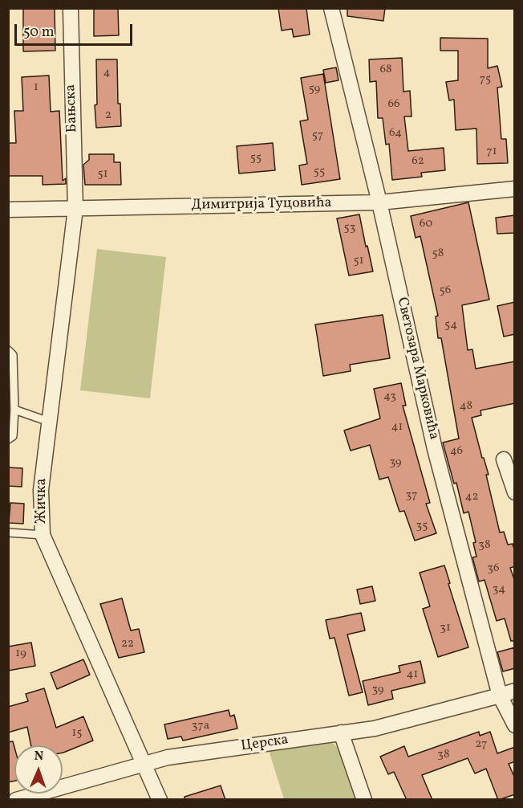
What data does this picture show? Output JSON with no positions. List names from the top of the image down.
{
  "streets": {
    "street": [
      "Бањска",
      "Димитрија Туцовића",
      "Светозара Марковића",
      "Жичка",
      "Церска"
    ]
  },
  "crossings": [
    ["Бањска", "Димитрија Туцовића"],
    ["Бањска", "Жичка"],
    ["Димитрија Туцовића", "Светозара Марковића"],
    ["Димитрија Туцовића", "Жичка"],
    ["Светозара Марковића", "Церска"],
    ["Жичка", "Церска"]
  ],
  "house_numbers": [
    "68",
    "4",
    "75",
    "1",
    "59",
    "66",
    "2",
    "64",
    "57",
    "71",
    "55",
    "62",
    "55",
    "51",
    "60",
    "53",
    "58",
    "51",
    "56",
    "54",
    "43",
    "48",
    "41",
    "46",
    "39",
    "37",
    "42",
    "35",
    "38",
    "36",
    "34",
    "31",
    "22",
    "19",
    "41",
    "39",
    "37a",
    "15",
    "27",
    "38"
  ],
  "scale_bar": "50 m",
  "north": "top"
}
